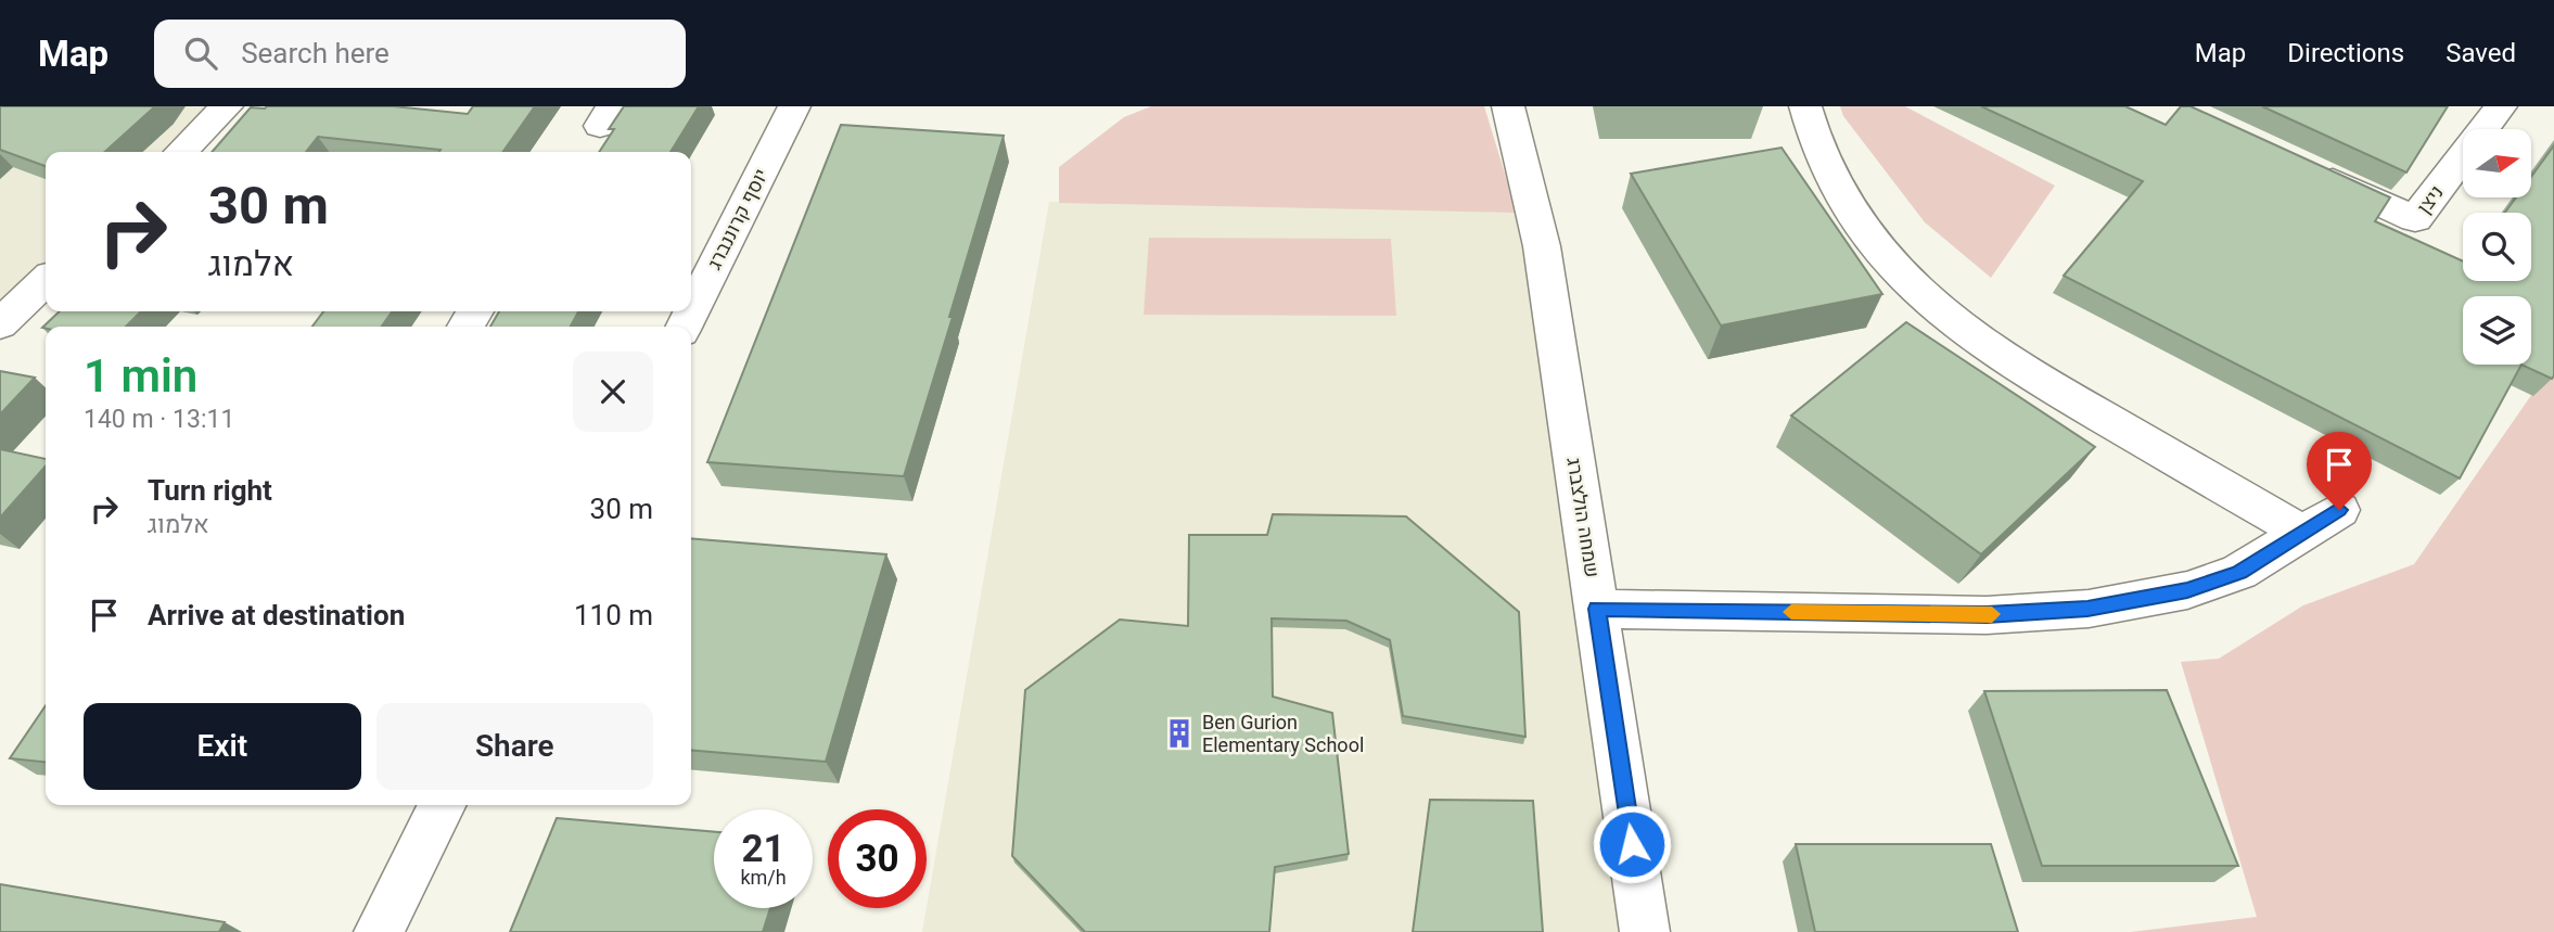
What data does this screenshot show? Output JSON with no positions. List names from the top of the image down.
{
  "streets": {
    "street": ["ניצן", "יוסף קרוננברג", "שמחה הולצברג"]
  },
  "places": {
    "building": ["Ben Gurion Elementary School"]
  },
  "north": "right",
  "page": {
    "header": "Map",
    "search": "Search here",
    "nav": ["Map", "Directions", "Saved"],
    "turn": ["30 m", "אלמוג"],
    "heading": ["1 min", "140 m · 13:11"],
    "list": [
      {
        "name": "Turn right",
        "note": "אלמוג",
        "value": "30 m"
      },
      {
        "name": "Arrive at destination",
        "value": "110 m"
      }
    ],
    "buttons": ["Exit", "Share"],
    "speed": "21 km/h",
    "limit": "30"
  }
}
